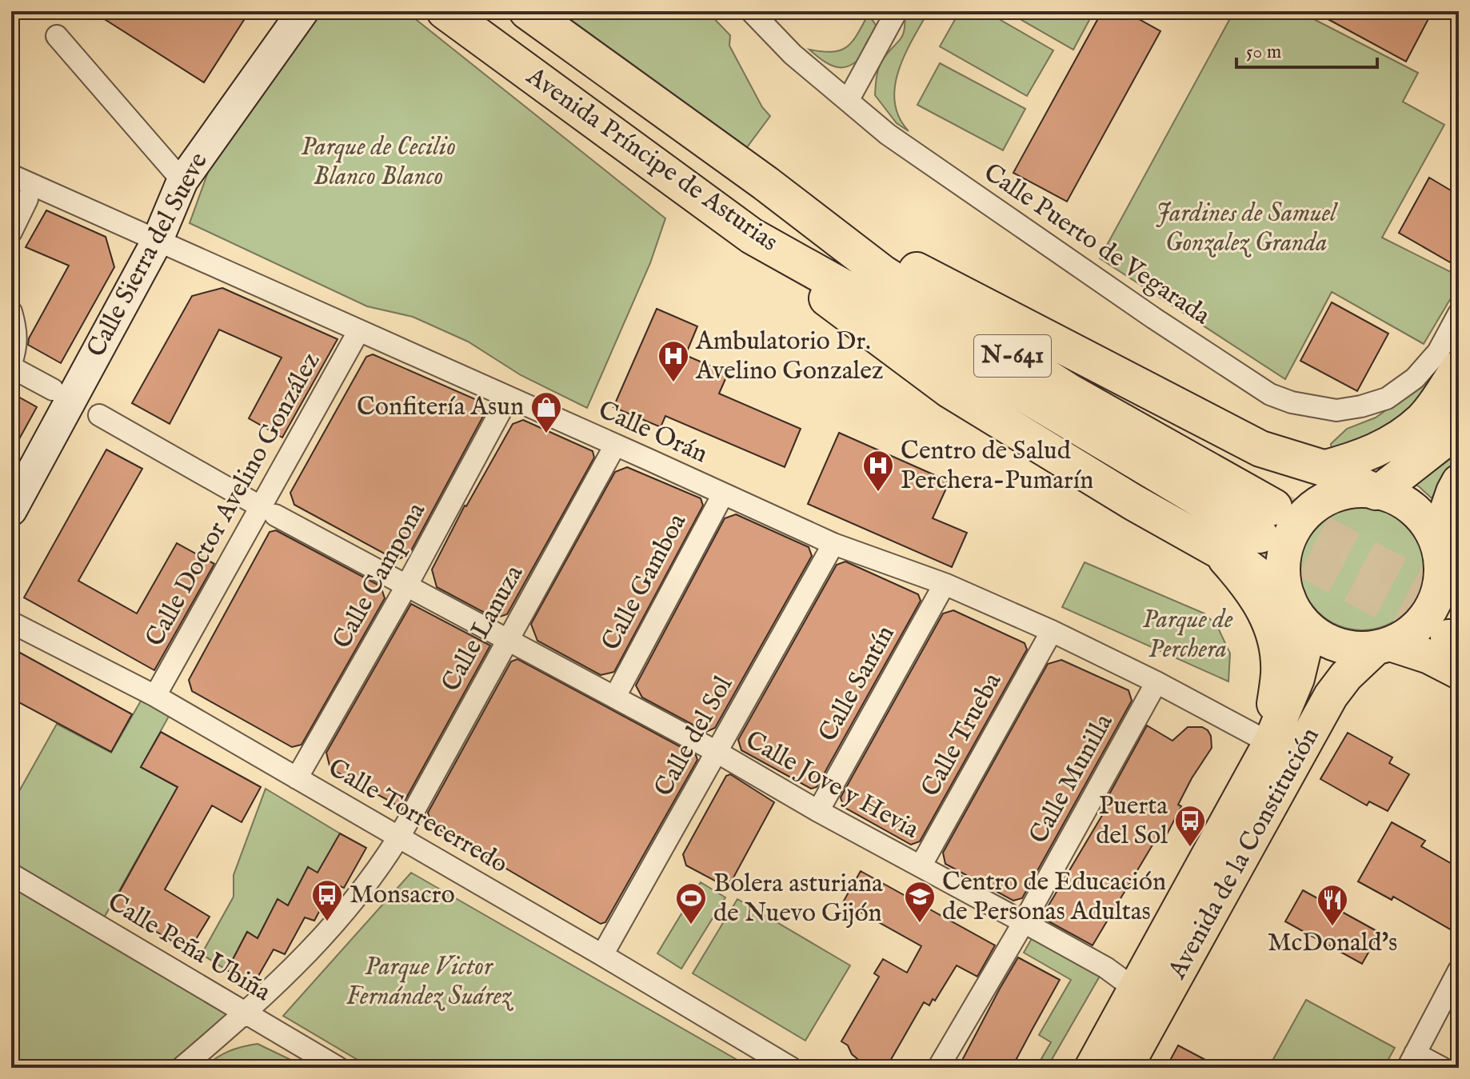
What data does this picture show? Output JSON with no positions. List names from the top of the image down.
{
  "streets": {
    "highway": ["Avenida Príncipe de Asturias", "N-641"],
    "main road": ["Avenida de la Constitución"],
    "street": [
      "Calle Puerto de Vegarada",
      "Calle Sierra del Sueve",
      "Calle Orán",
      "Calle Doctor Avelino González",
      "Calle Campona",
      "Calle Gamboa",
      "Calle Lanuza",
      "Calle Santín",
      "Calle Trueba",
      "Calle del Sol",
      "Calle Munilla",
      "Calle Jove y Hevia",
      "Calle Torrecerredo",
      "Calle Peña Ubiña"
    ]
  },
  "crossings": [
    ["Calle Sierra del Sueve", "Calle Orán"],
    ["Calle Orán", "Calle Doctor Avelino González"],
    ["Calle Orán", "Calle Campona"],
    ["Calle Orán", "Calle Gamboa"],
    ["Calle Orán", "Calle Lanuza"],
    ["Calle Orán", "Calle Santín"],
    ["Calle Orán", "Calle Trueba"],
    ["Calle Orán", "Calle del Sol"],
    ["Calle Orán", "Calle Munilla"],
    ["Calle Orán", "Avenida de la Constitución"],
    ["Calle Doctor Avelino González", "Calle Torrecerredo"],
    ["Calle Campona", "Calle Jove y Hevia"],
    ["Calle Campona", "Calle Torrecerredo"],
    ["Calle Gamboa", "Calle Jove y Hevia"],
    ["Calle Lanuza", "Calle Jove y Hevia"],
    ["Calle Lanuza", "Calle Torrecerredo"],
    ["Calle Lanuza", "Calle Peña Ubiña"],
    ["Calle Santín", "Calle Jove y Hevia"],
    ["Calle Trueba", "Calle Jove y Hevia"],
    ["Calle del Sol", "Calle Jove y Hevia"],
    ["Calle del Sol", "Calle Torrecerredo"],
    ["Calle Munilla", "Calle Jove y Hevia"]
  ],
  "parks": [
    "Parque de Cecilio Blanco Blanco",
    "Jardines de Samuel Gonzalez Granda",
    "Parque de Perchera",
    "Parque Victor Fernández Suárez"
  ],
  "places": {
    "hospital": ["Ambulatorio Dr. Avelino Gonzalez", "Centro de Salud Perchera-Pumarín"],
    "shop": ["Confitería Asun"],
    "bus stop": ["Puerta del Sol", "Monsacro"],
    "school or university": ["Centro de Educación de Personas Adultas"],
    "sports": ["Bolera asturiana de Nuevo Gijón"],
    "restaurant": ["McDonald's"]
  },
  "scale_bar": "50 m"
}
